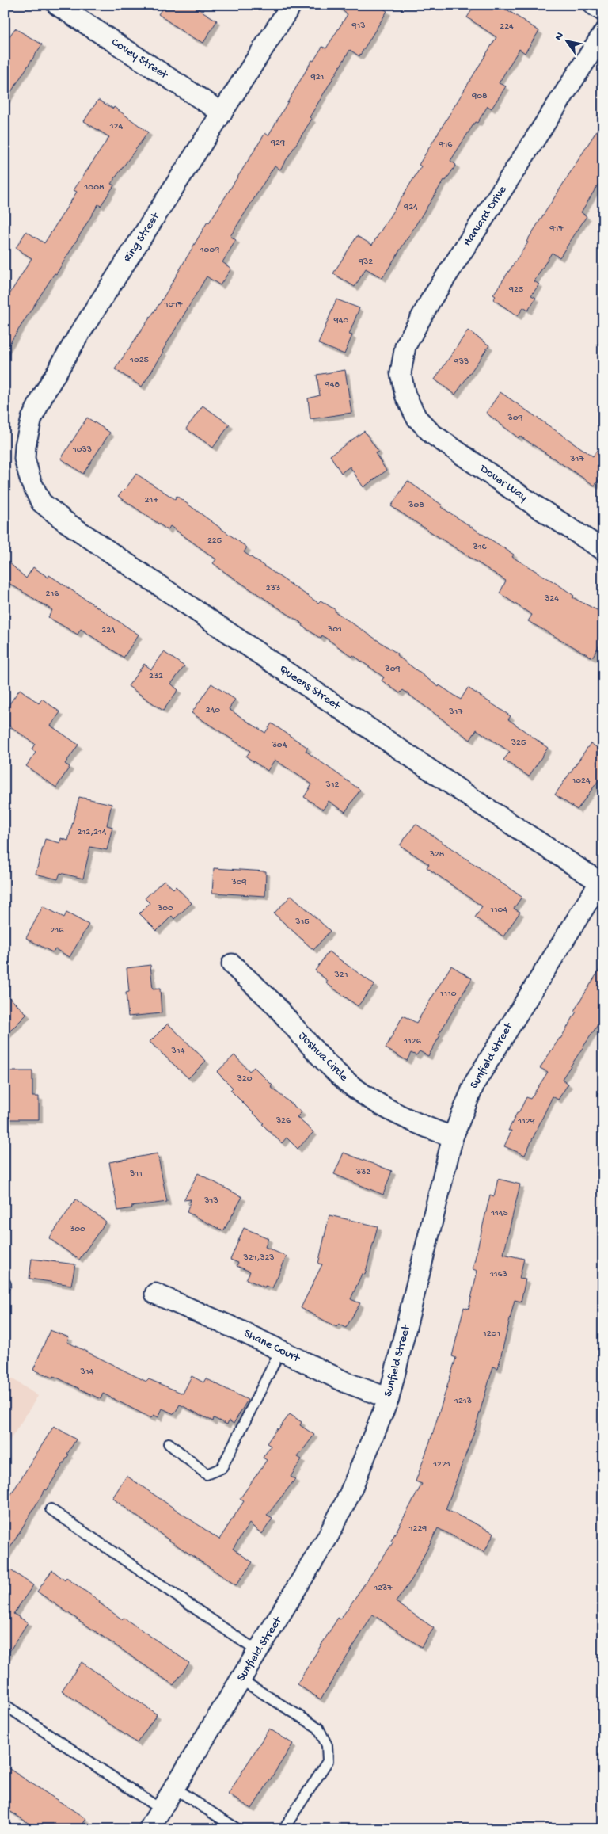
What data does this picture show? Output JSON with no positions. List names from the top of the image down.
{
  "streets": {
    "street": [
      "Covey Street",
      "Harvard Drive",
      "Ring Street",
      "Dover Way",
      "Queens Street",
      "Sunfield Street",
      "Joshua Circle",
      "Shane Court"
    ]
  },
  "crossings": [
    ["Covey Street", "Ring Street"],
    ["Harvard Drive", "Dover Way"],
    ["Ring Street", "Queens Street"],
    ["Queens Street", "Sunfield Street"],
    ["Sunfield Street", "Joshua Circle"],
    ["Sunfield Street", "Shane Court"]
  ],
  "house_numbers": [
    "913",
    "224",
    "921",
    "908",
    "124",
    "929",
    "916",
    "1008",
    "924",
    "917",
    "1009",
    "932",
    "925",
    "1017",
    "940",
    "1025",
    "933",
    "948",
    "309",
    "1033",
    "317",
    "217",
    "308",
    "225",
    "316",
    "233",
    "216",
    "324",
    "301",
    "224",
    "309",
    "232",
    "240",
    "317",
    "325",
    "304",
    "1024",
    "312",
    "212,214",
    "328",
    "309",
    "300",
    "1104",
    "315",
    "216",
    "321",
    "1110",
    "1126",
    "314",
    "320",
    "326",
    "1129",
    "332",
    "311",
    "313",
    "1145",
    "300",
    "321,323",
    "1163",
    "1201",
    "314",
    "1213",
    "1221",
    "1229",
    "1237"
  ],
  "north": "top left"
}
